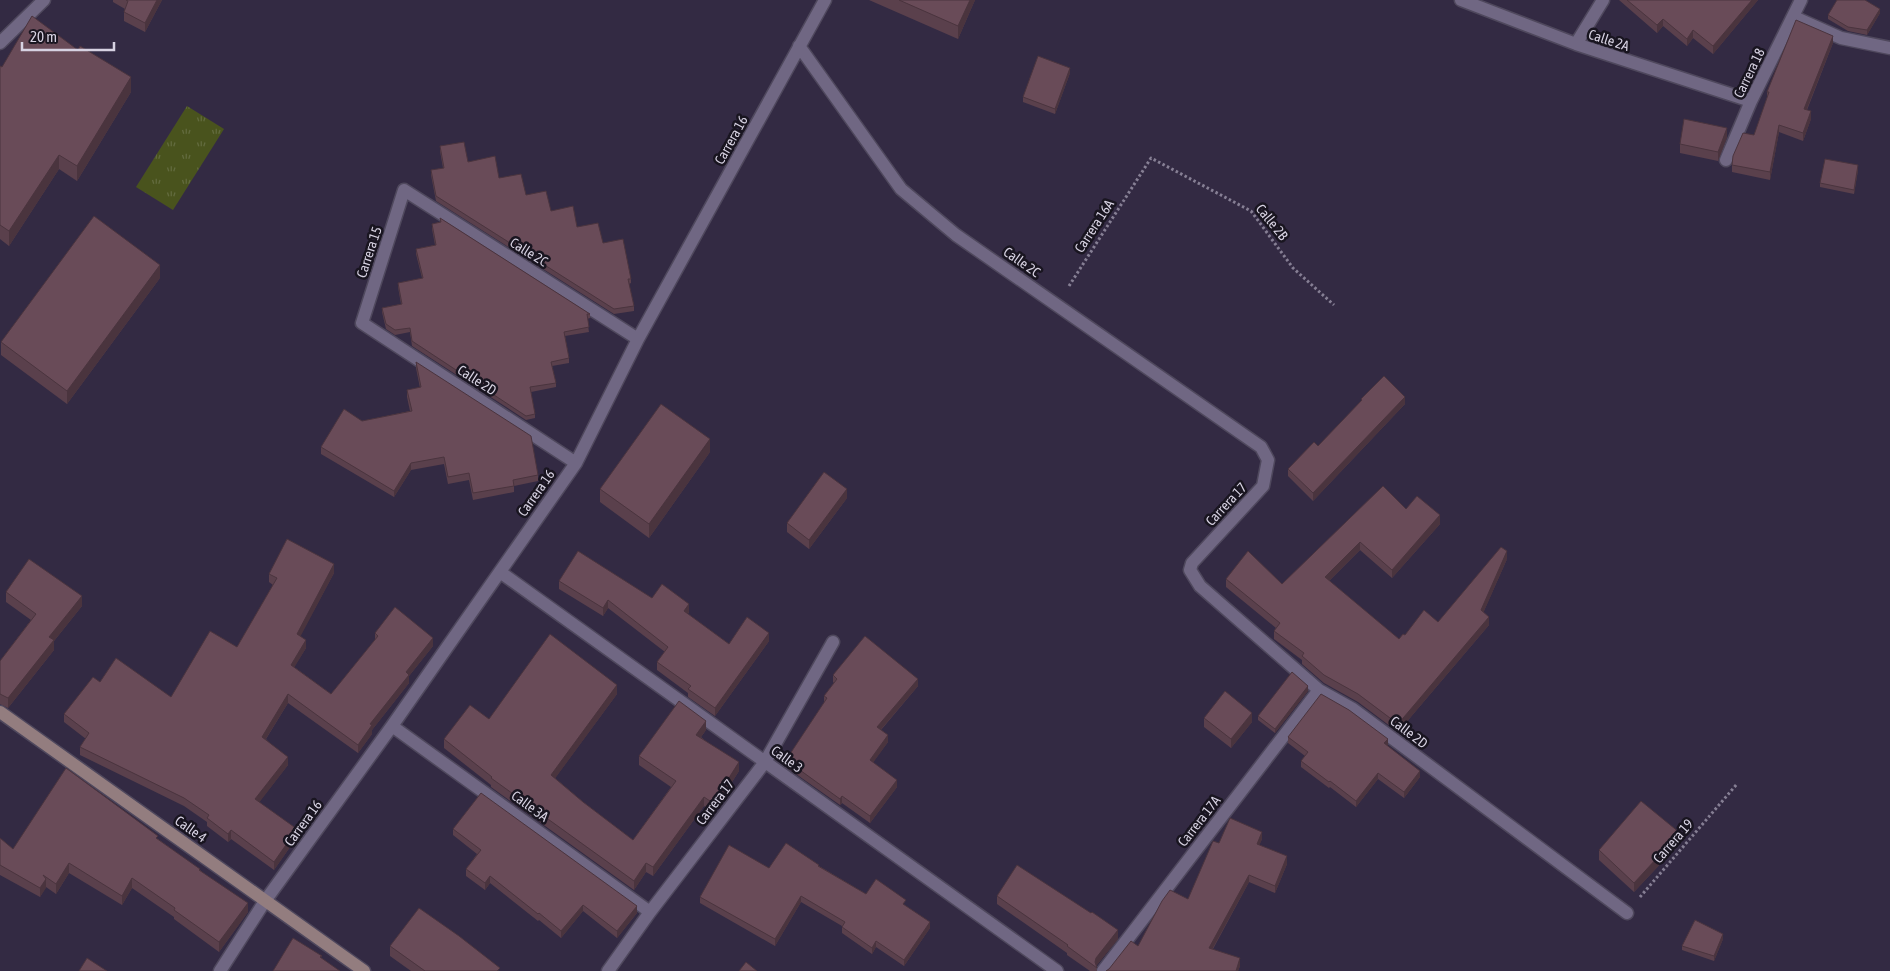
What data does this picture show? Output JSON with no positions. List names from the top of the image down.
{
  "streets": {
    "street": [
      "Calle 2A",
      "Carrera 18",
      "Carrera 16",
      "Carrera 15",
      "Calle 2C",
      "Calle 2D",
      "Carrera 17",
      "Calle 3",
      "Calle 3A",
      "Carrera 17A",
      "Calle 4"
    ],
    "path": ["Calle 2B", "Carrera 16A", "Carrera 19"]
  },
  "crossings": [
    ["Calle 2A", "Carrera 18"],
    ["Carrera 16", "Calle 2C"],
    ["Carrera 16", "Calle 2D"],
    ["Carrera 16", "Calle 3"],
    ["Carrera 16", "Calle 3A"],
    ["Carrera 16", "Calle 4"],
    ["Calle 2B", "Carrera 16A"],
    ["Carrera 16A", "Calle 2C"],
    ["Carrera 15", "Calle 2C"],
    ["Carrera 15", "Calle 2D"],
    ["Calle 2C", "Carrera 17"],
    ["Calle 2D", "Carrera 17"],
    ["Calle 2D", "Carrera 17A"],
    ["Calle 2D", "Carrera 19"],
    ["Carrera 17", "Calle 3"],
    ["Carrera 17", "Calle 3A"]
  ],
  "scale_bar": "20 m"
}
